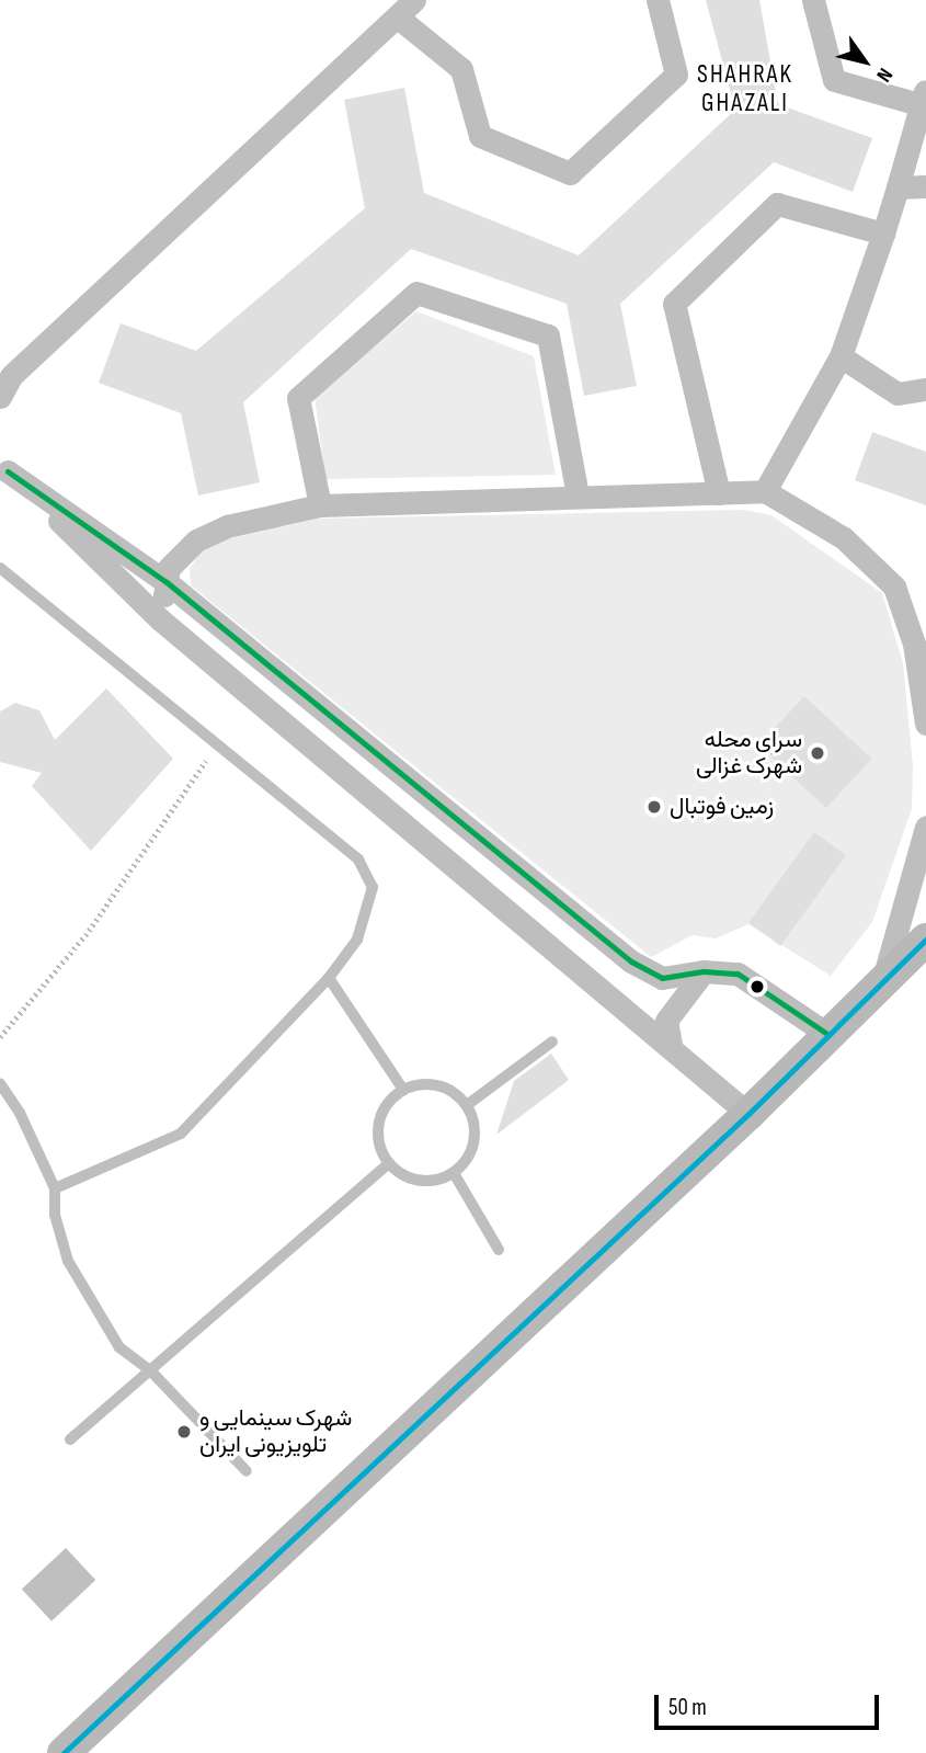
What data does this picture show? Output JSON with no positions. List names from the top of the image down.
{
  "districts": ["SHAHRAK GHAZALI"],
  "places": ["سرای محله شهرک غزالی", "زمین فوتبال", "شهرک سینمایی و تلویزیونی ایران"],
  "scale_bar": "50 m",
  "north": "bottom right"
}
